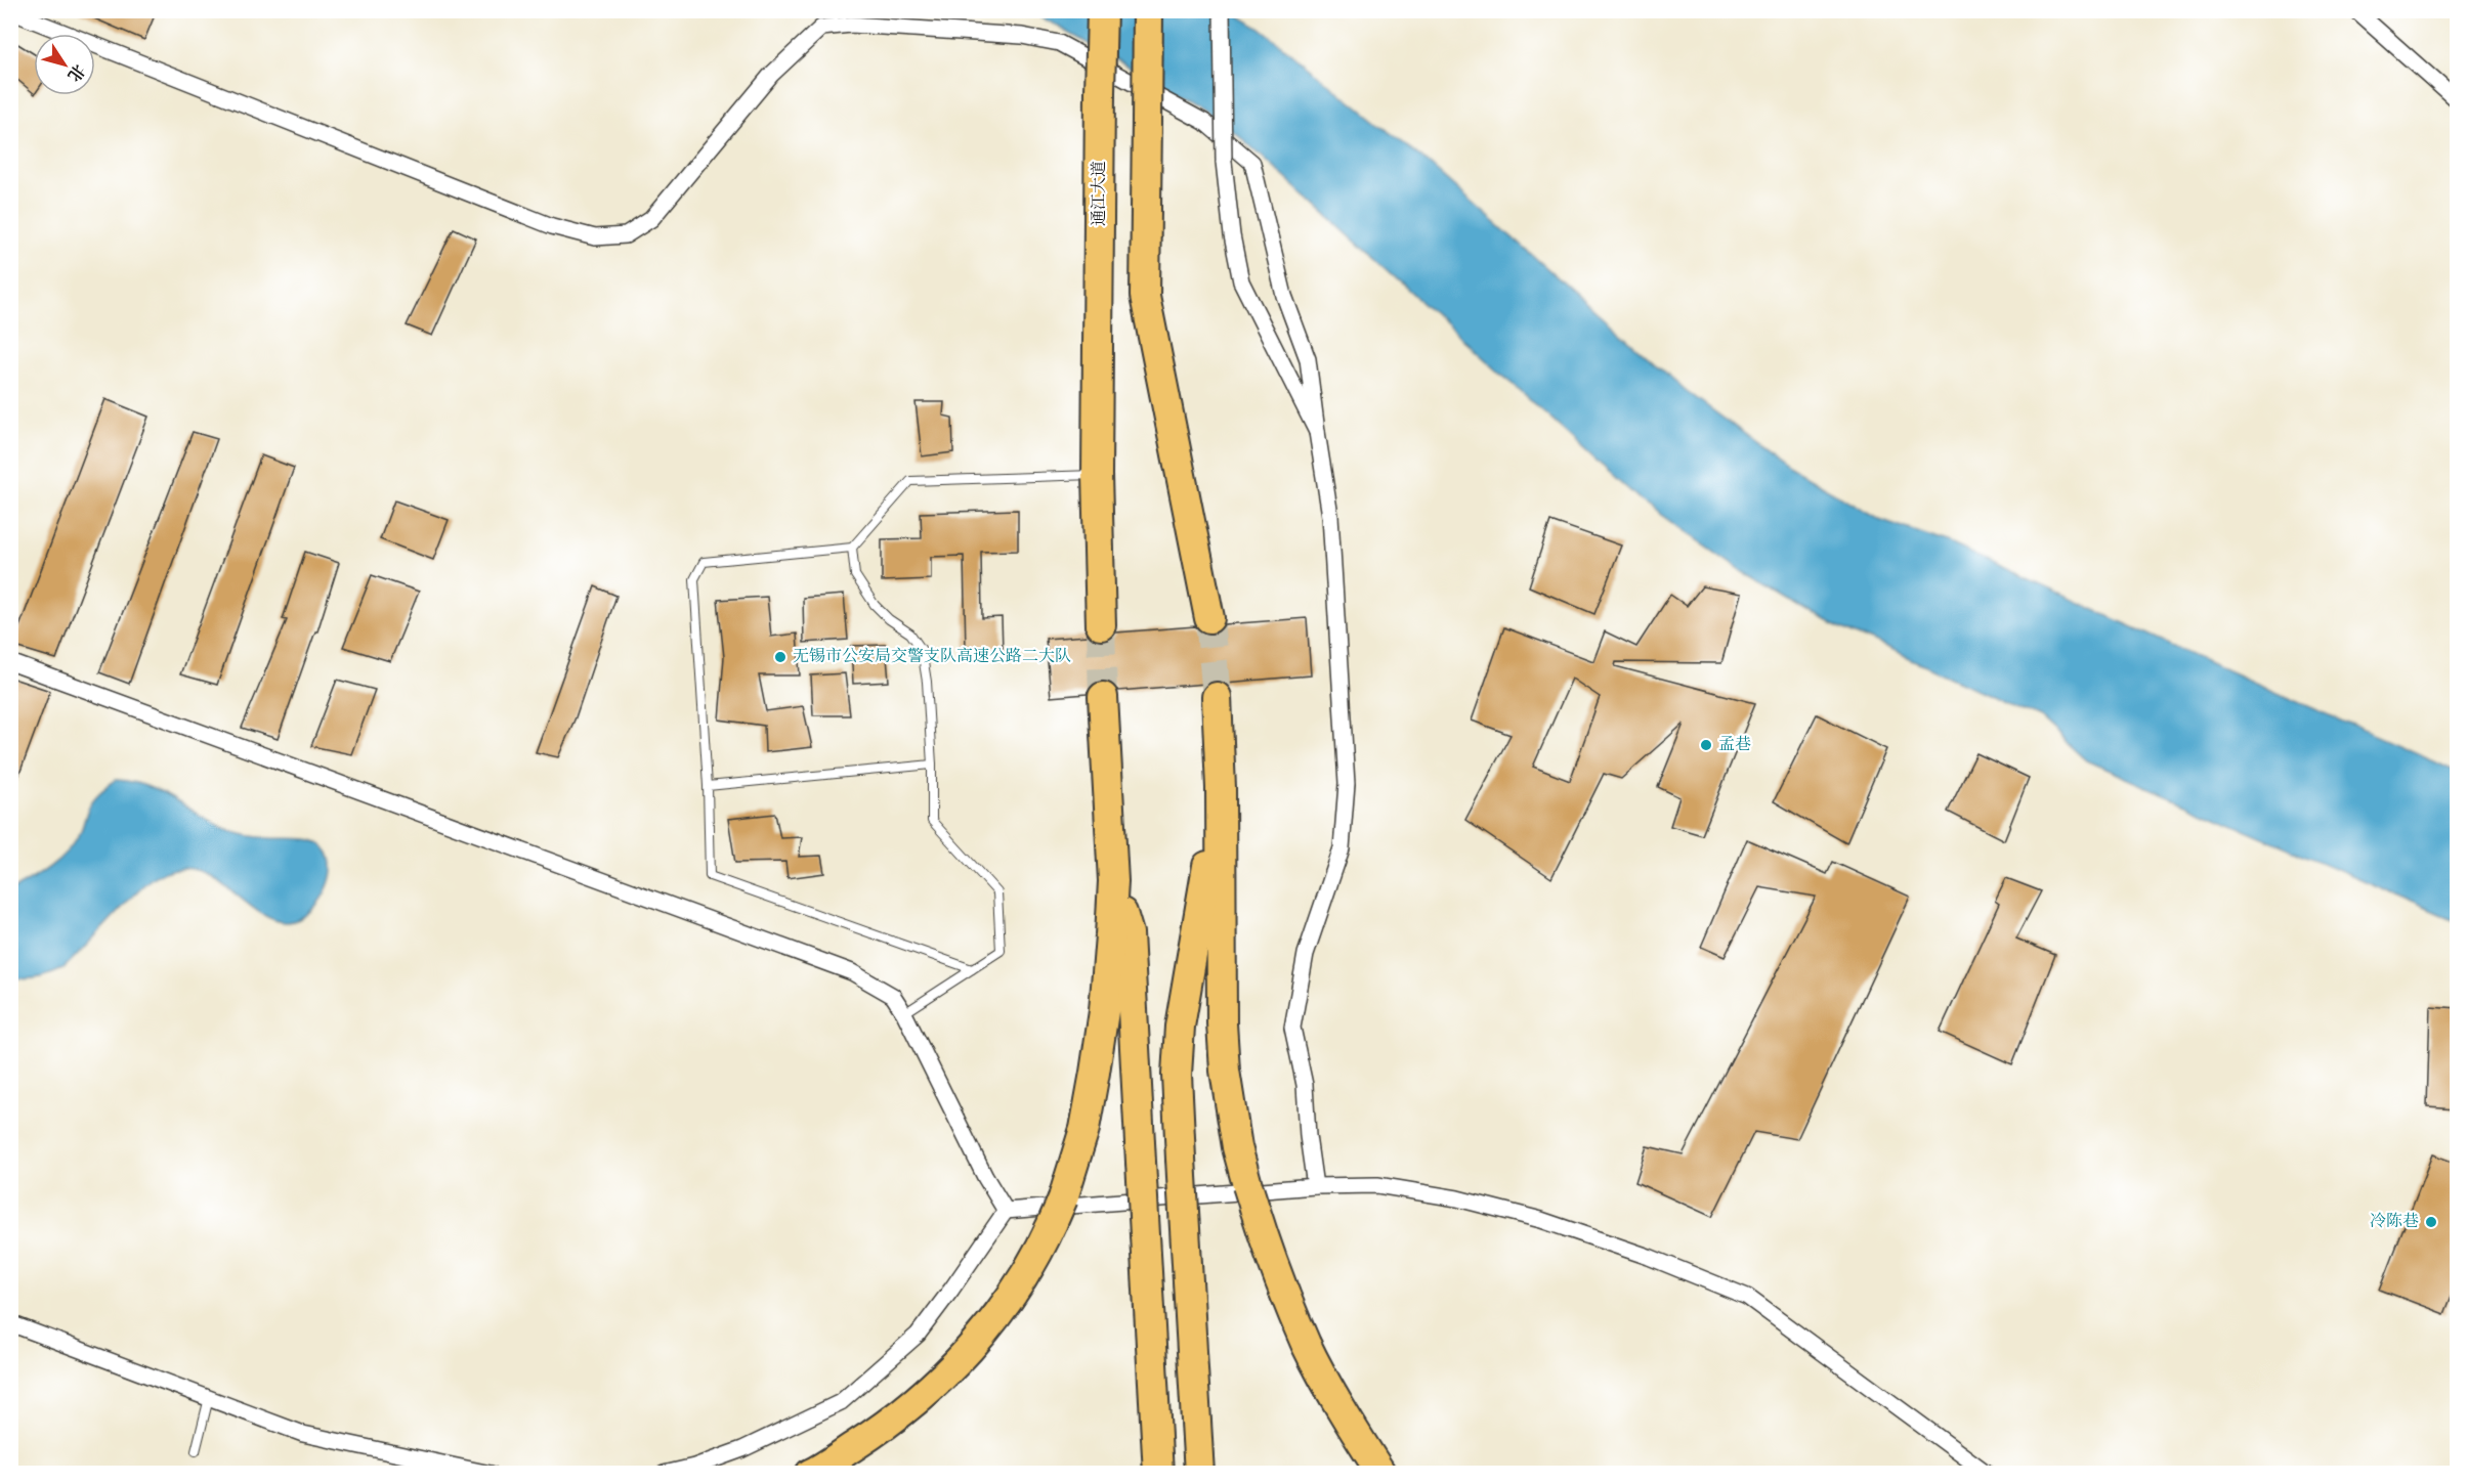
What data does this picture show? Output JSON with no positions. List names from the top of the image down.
{
  "streets": {
    "highway": ["通江大道"]
  },
  "places": ["无锡市公安局交警支队高速公路二大队", "孟巷", "冷陈巷"],
  "north": "bottom right"
}
